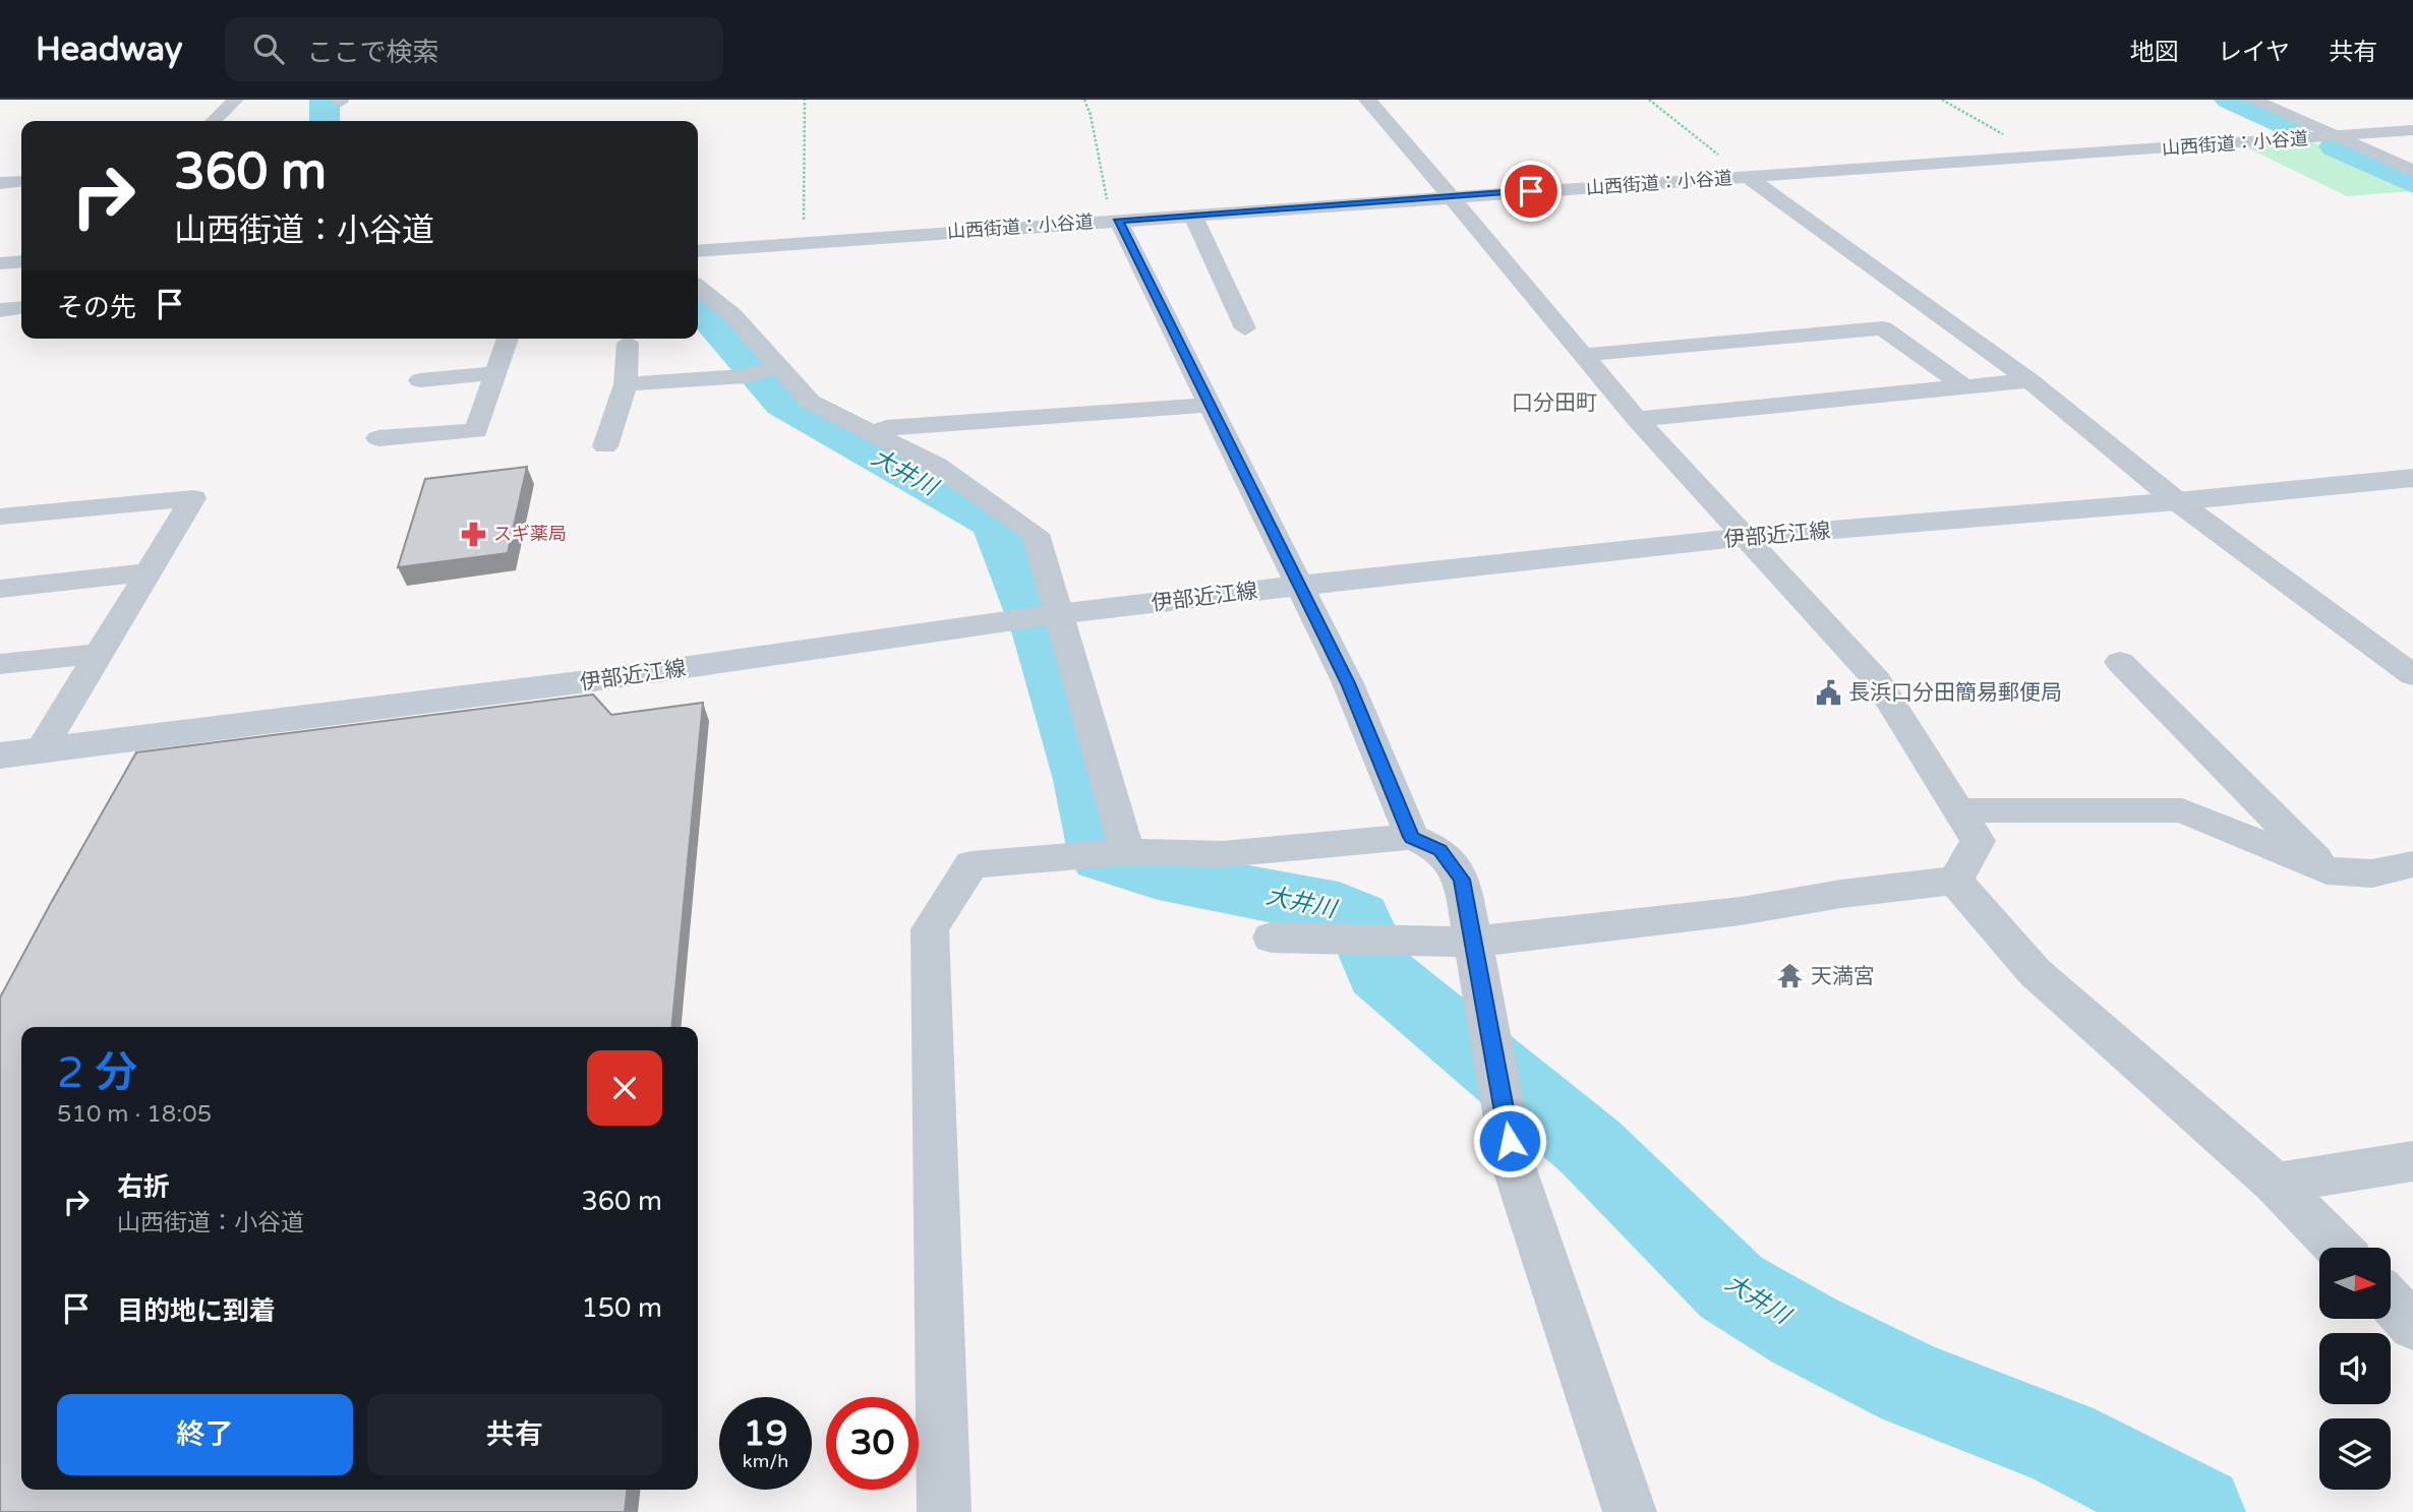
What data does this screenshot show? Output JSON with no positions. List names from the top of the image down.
{
  "streets": {
    "main road": ["伊部近江線"],
    "street": ["山西街道：小谷道"]
  },
  "districts": ["口分田町"],
  "water": ["大井川"],
  "places": {
    "pharmacy": ["スギ薬局"],
    "public building": ["長浜口分田簡易郵便局"],
    "temple": ["天満宮"]
  },
  "north": "right",
  "page": {
    "header": "Headway",
    "search": "ここで検索",
    "nav": ["地図", "レイヤ", "共有"],
    "turn": ["360 m", "山西街道：小谷道"],
    "then": "その先",
    "heading": ["2 分", "510 m · 18:05"],
    "list": [
      {
        "name": "右折",
        "note": "山西街道：小谷道",
        "value": "360 m"
      },
      {
        "name": "目的地に到着",
        "value": "150 m"
      }
    ],
    "buttons": ["終了", "共有"],
    "speed": "19 km/h",
    "limit": "30"
  }
}
